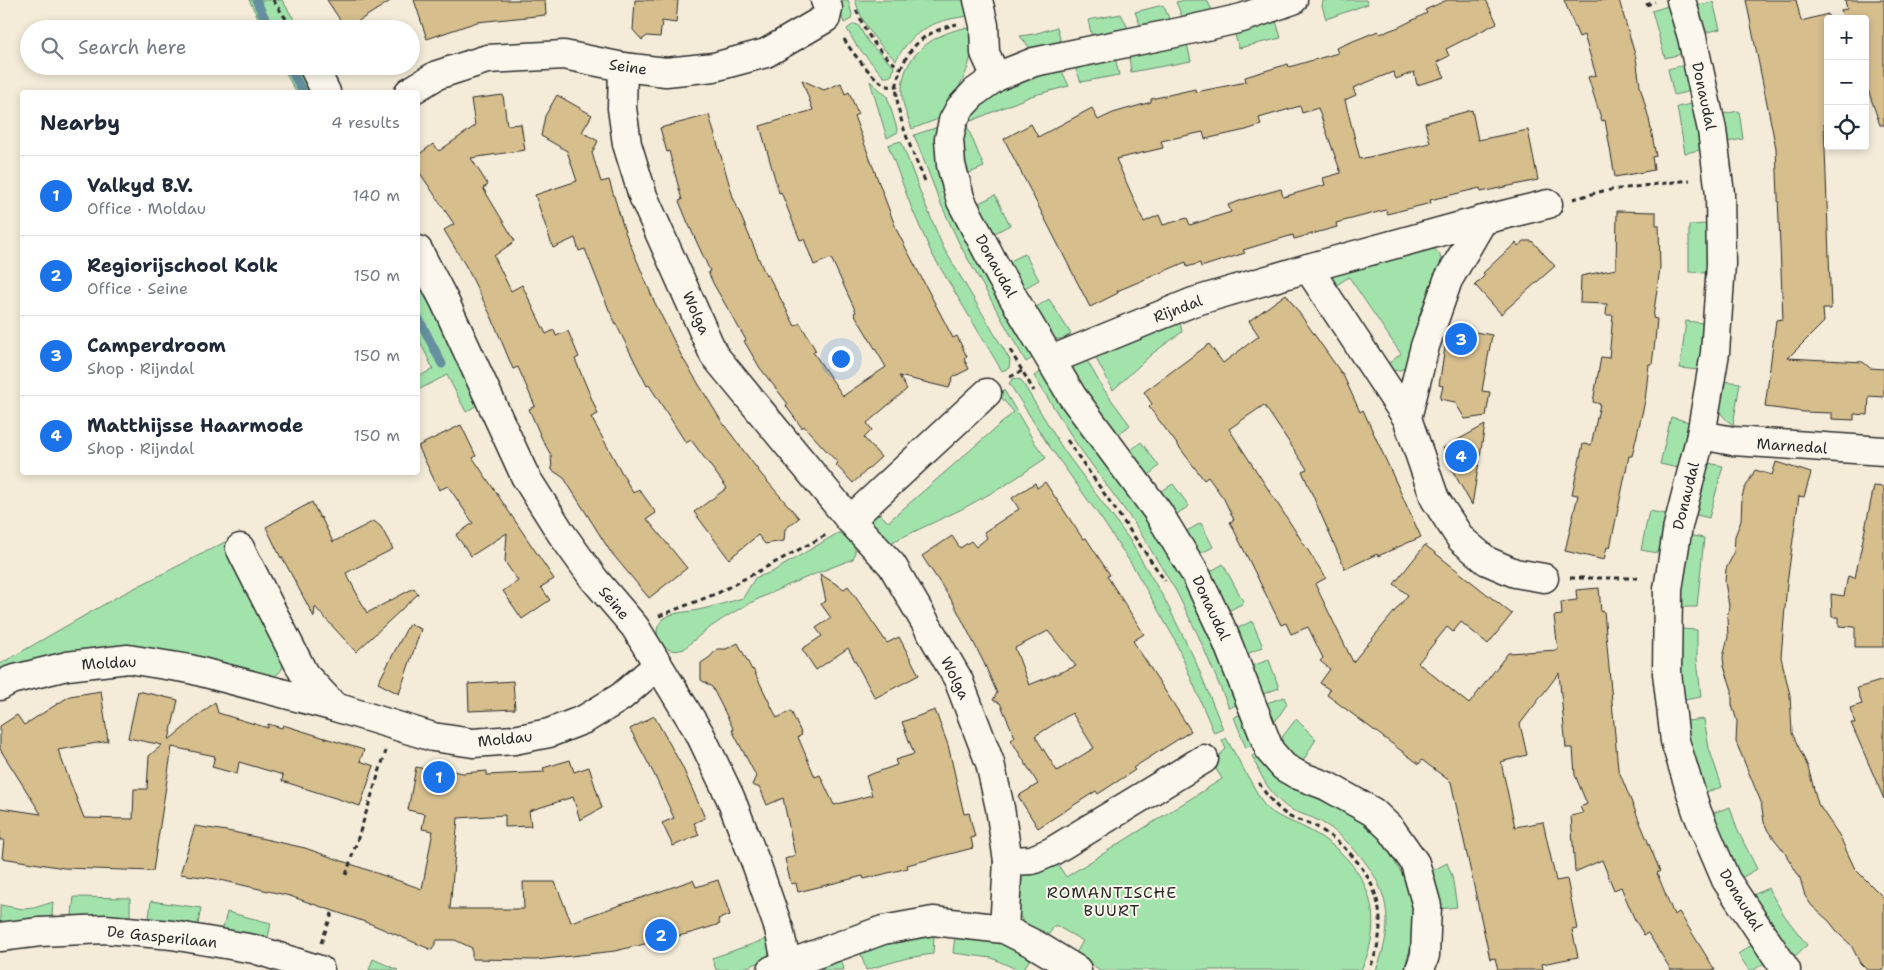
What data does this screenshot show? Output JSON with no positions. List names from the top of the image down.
{
  "streets": {
    "street": [
      "Seine",
      "Donaudal",
      "Rijndal",
      "Wolga",
      "Marnedal",
      "Moldau",
      "De Gasperilaan"
    ]
  },
  "crossings": [
    ["Seine", "Wolga"],
    ["Seine", "Moldau"],
    ["Donaudal", "Rijndal"],
    ["Donaudal", "Marnedal"]
  ],
  "districts": ["ROMANTISCHE BUURT"],
  "page": {
    "map_buttons": ["+", "−"],
    "search": "Search here",
    "heading": ["Nearby", "4 results"],
    "list": [
      {
        "mark": "1",
        "name": "Valkyd B.V.",
        "note": "Office · Moldau",
        "value": "140 m"
      },
      {
        "mark": "2",
        "name": "Regiorijschool Kolk",
        "note": "Office · Seine",
        "value": "150 m"
      },
      {
        "mark": "3",
        "name": "Camperdroom",
        "note": "Shop · Rijndal",
        "value": "150 m"
      },
      {
        "mark": "4",
        "name": "Matthijsse Haarmode",
        "note": "Shop · Rijndal",
        "value": "150 m"
      }
    ],
    "pins": [
      "3",
      "4",
      "1",
      "2"
    ]
  }
}
